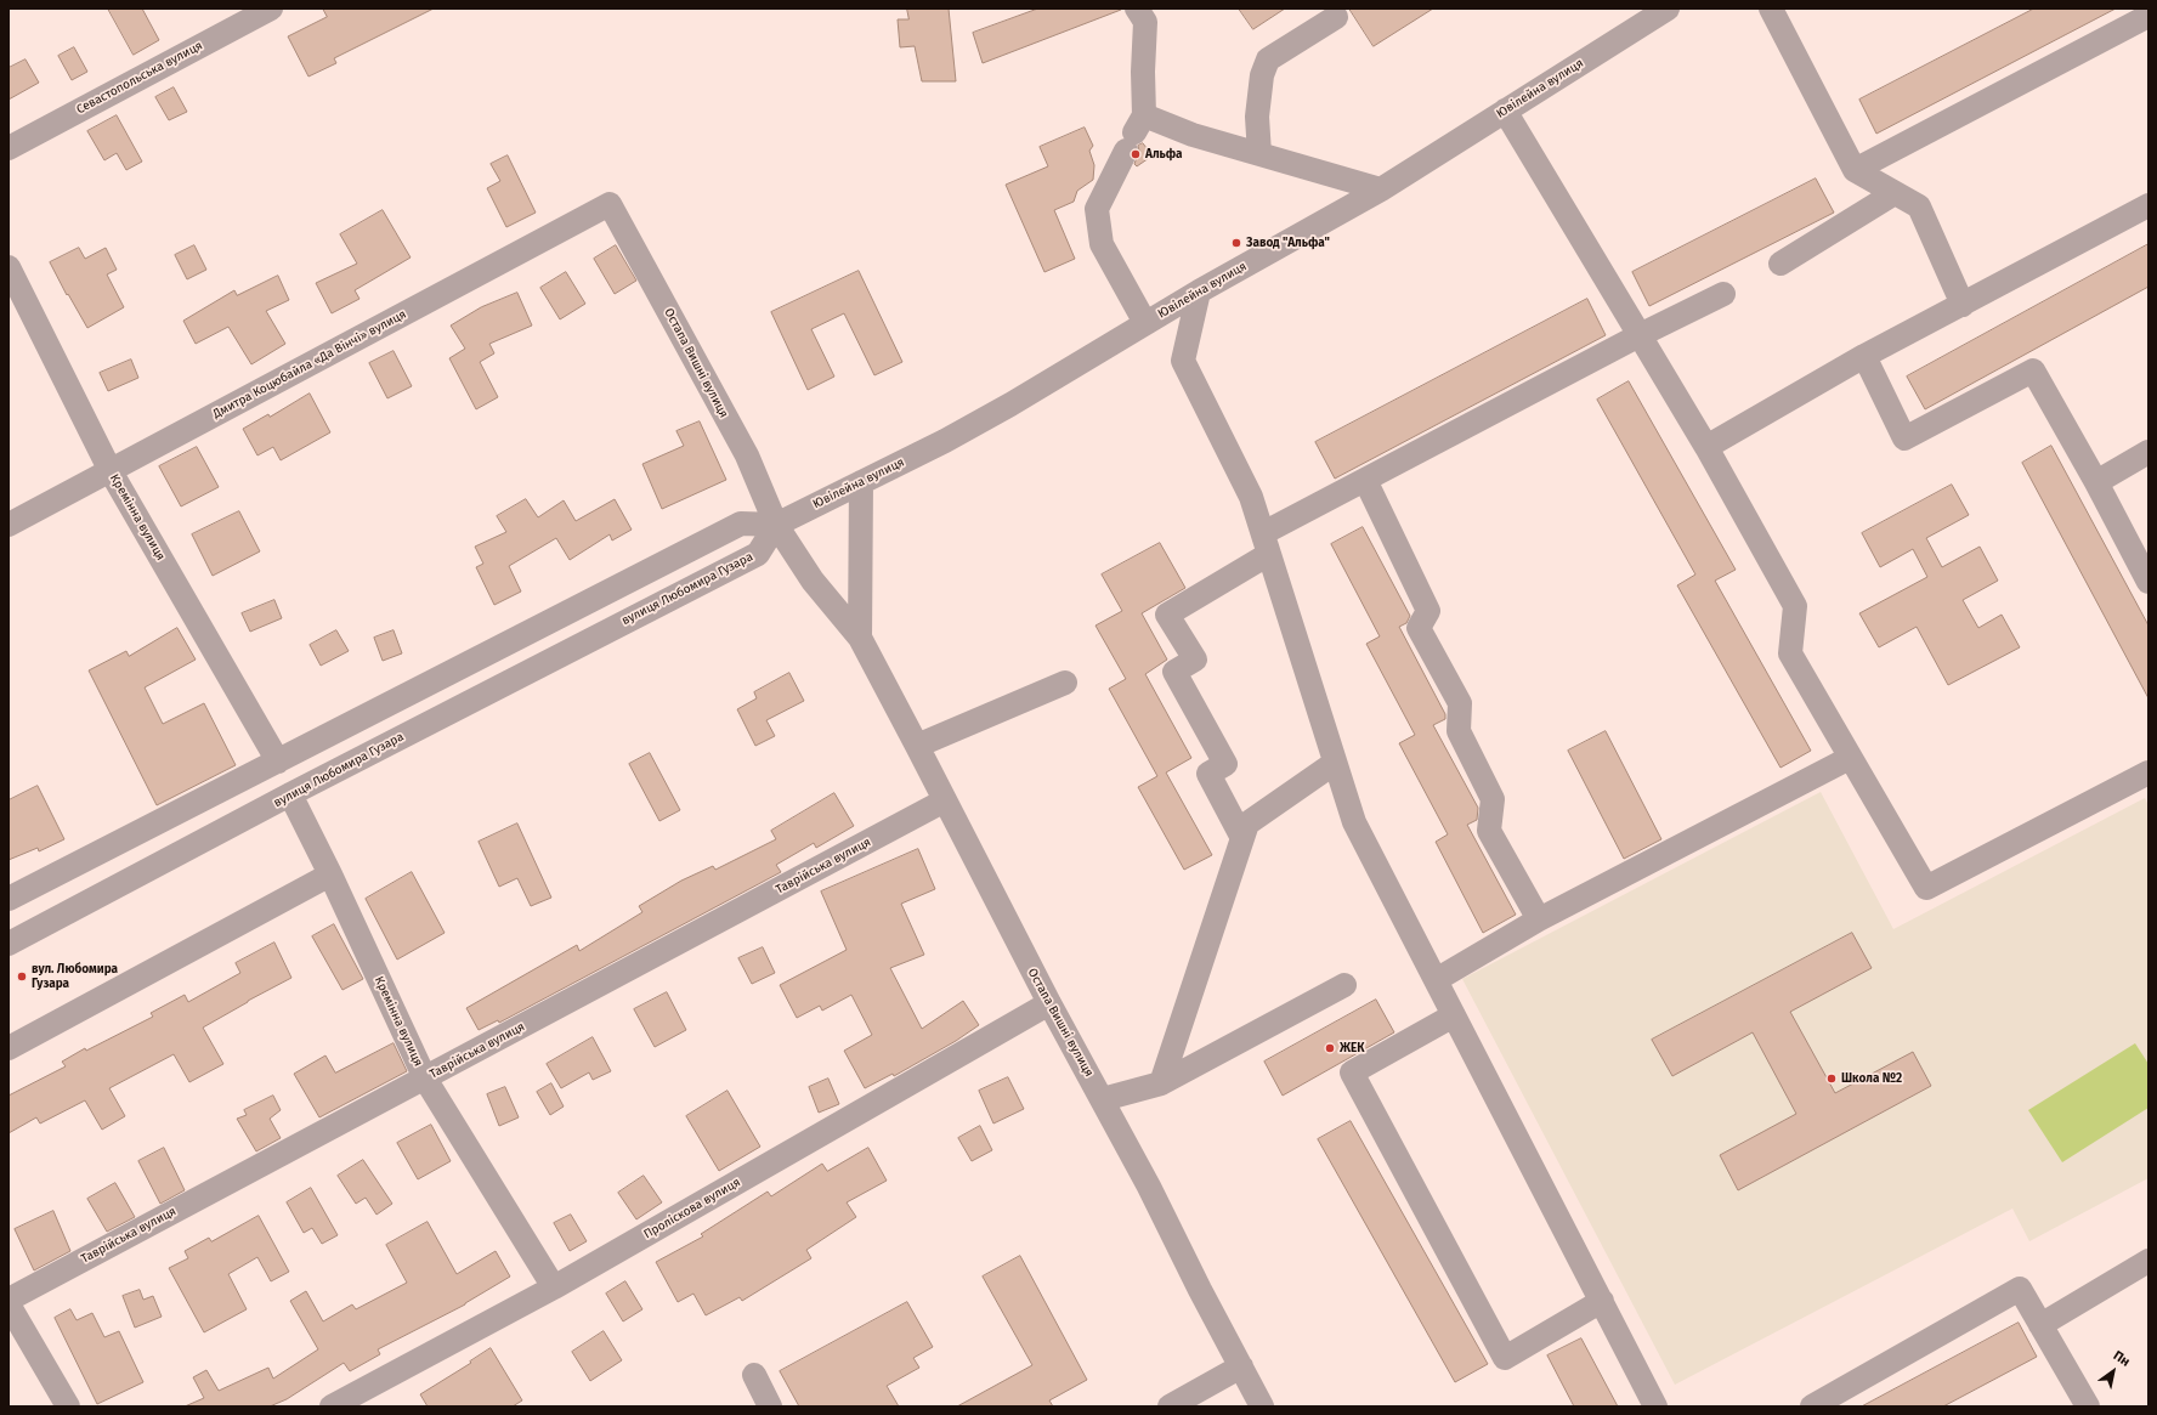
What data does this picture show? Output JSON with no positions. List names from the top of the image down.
{
  "streets": {
    "street": [
      "Севастопольська вулиця",
      "Ювілейна вулиця",
      "Остапа Вишні вулиця",
      "Дмитра Коцюбайла «Да Вінчі» вулиця",
      "Кремінна вулиця",
      "вулиця Любомира Гузара",
      "Таврійська вулиця",
      "Проліскова вулиця"
    ]
  },
  "crossings": [
    ["Ювілейна вулиця", "Остапа Вишні вулиця"],
    ["Ювілейна вулиця", "вулиця Любомира Гузара"],
    ["Остапа Вишні вулиця", "Дмитра Коцюбайла «Да Вінчі» вулиця"],
    ["Остапа Вишні вулиця", "вулиця Любомира Гузара"],
    ["Остапа Вишні вулиця", "Таврійська вулиця"],
    ["Остапа Вишні вулиця", "Проліскова вулиця"],
    ["Дмитра Коцюбайла «Да Вінчі» вулиця", "Кремінна вулиця"],
    ["Кремінна вулиця", "вулиця Любомира Гузара"],
    ["Кремінна вулиця", "Таврійська вулиця"],
    ["Кремінна вулиця", "Проліскова вулиця"]
  ],
  "places": [
    "Альфа",
    "Завод \"Альфа\"",
    "вул. Любомира Гузара",
    "ЖЕК",
    "Школа №2"
  ],
  "north": "top right"
}
